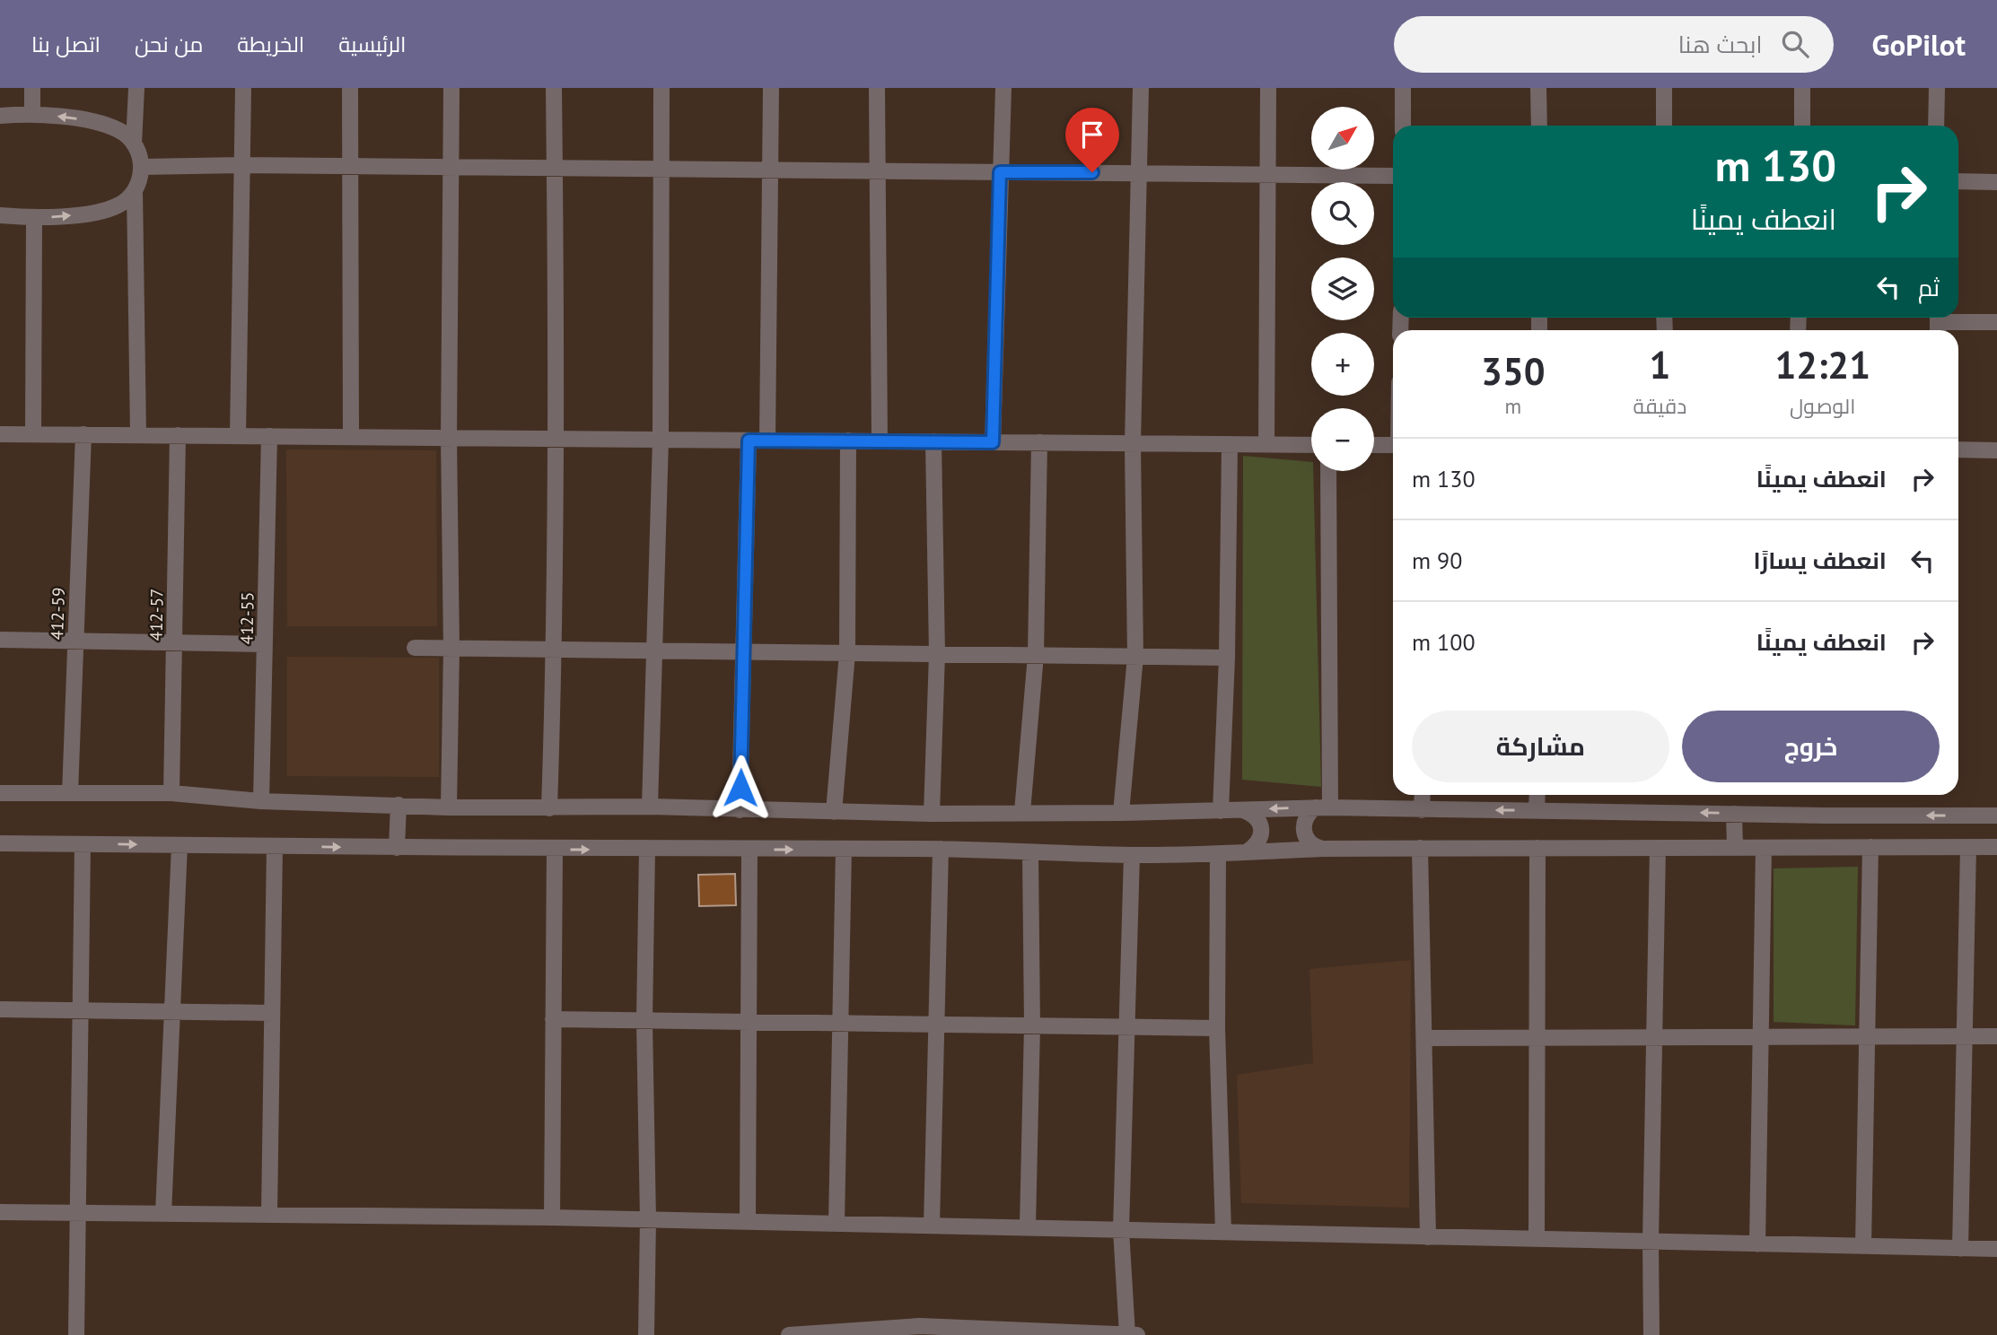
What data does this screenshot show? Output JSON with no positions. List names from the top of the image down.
{
  "streets": {
    "street": ["412-59", "412-57", "412-55"]
  },
  "north": "top right",
  "page": {
    "header": "GoPilot",
    "search": "ابحث هنا",
    "nav": [
      "الرئيسية",
      "الخريطة",
      "من نحن",
      "اتصل بنا"
    ],
    "map_buttons": ["+", "−"],
    "turn": ["130 m", "انعطف يمينًا"],
    "then": "ثم",
    "eta": [
      "12:21",
      "الوصول",
      "1",
      "دقيقة",
      "350",
      "m"
    ],
    "list": [
      {
        "name": "انعطف يمينًا",
        "value": "130 m"
      },
      {
        "name": "انعطف يسارًا",
        "value": "90 m"
      },
      {
        "name": "انعطف يمينًا",
        "value": "100 m"
      }
    ],
    "buttons": ["خروج", "مشاركة"]
  }
}
